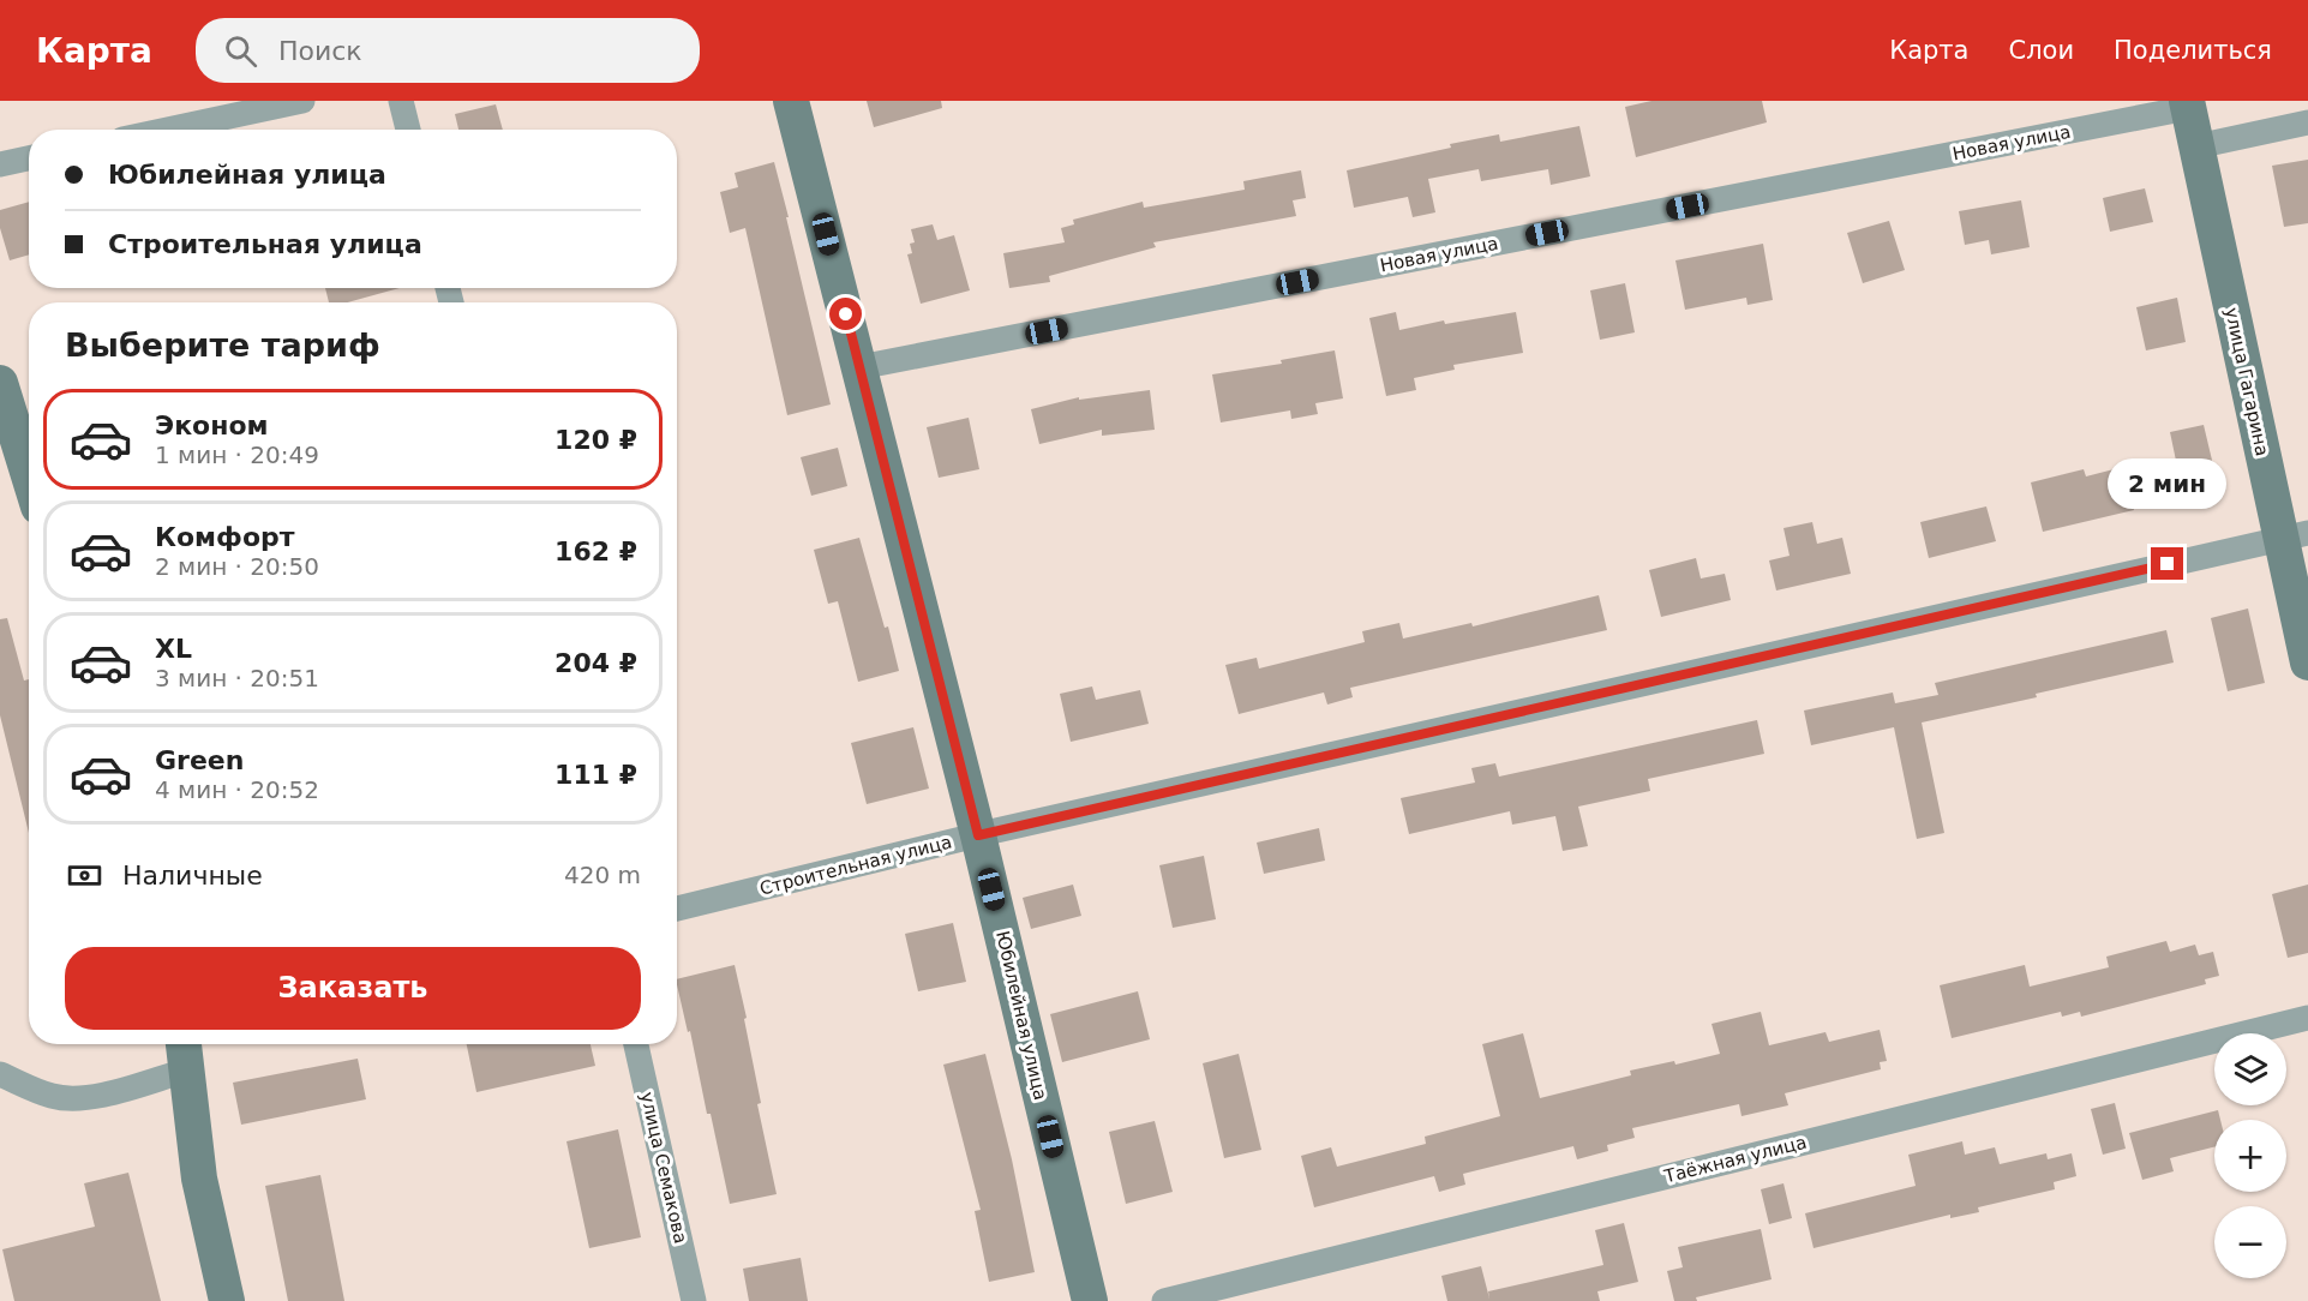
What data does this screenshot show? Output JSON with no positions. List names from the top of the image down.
{
  "streets": {
    "street": [
      "Новая улица",
      "улица Гагарина",
      "Строительная улица",
      "Юбилейная улица",
      "Таёжная улица",
      "улица Семакова"
    ]
  },
  "crossings": [
    ["Новая улица", "улица Гагарина"],
    ["Новая улица", "Юбилейная улица"],
    ["улица Гагарина", "Строительная улица"],
    ["Строительная улица", "Юбилейная улица"]
  ],
  "page": {
    "header": "Карта",
    "search": "Поиск",
    "nav": ["Карта", "Слои", "Поделиться"],
    "banner": ["Юбилейная улица", "Строительная улица"],
    "heading": "Выберите тариф",
    "list": [
      {
        "name": "Эконом",
        "note": "1 мин · 20:49",
        "value": "120 ₽"
      },
      {
        "name": "Комфорт",
        "note": "2 мин · 20:50",
        "value": "162 ₽"
      },
      {
        "name": "XL",
        "note": "3 мин · 20:51",
        "value": "204 ₽"
      },
      {
        "name": "Green",
        "note": "4 мин · 20:52",
        "value": "111 ₽"
      }
    ],
    "bubble": "2 мин",
    "pay": ["Наличные", "420 m"],
    "buttons": "Заказать",
    "map_buttons": ["+", "−"]
  }
}
